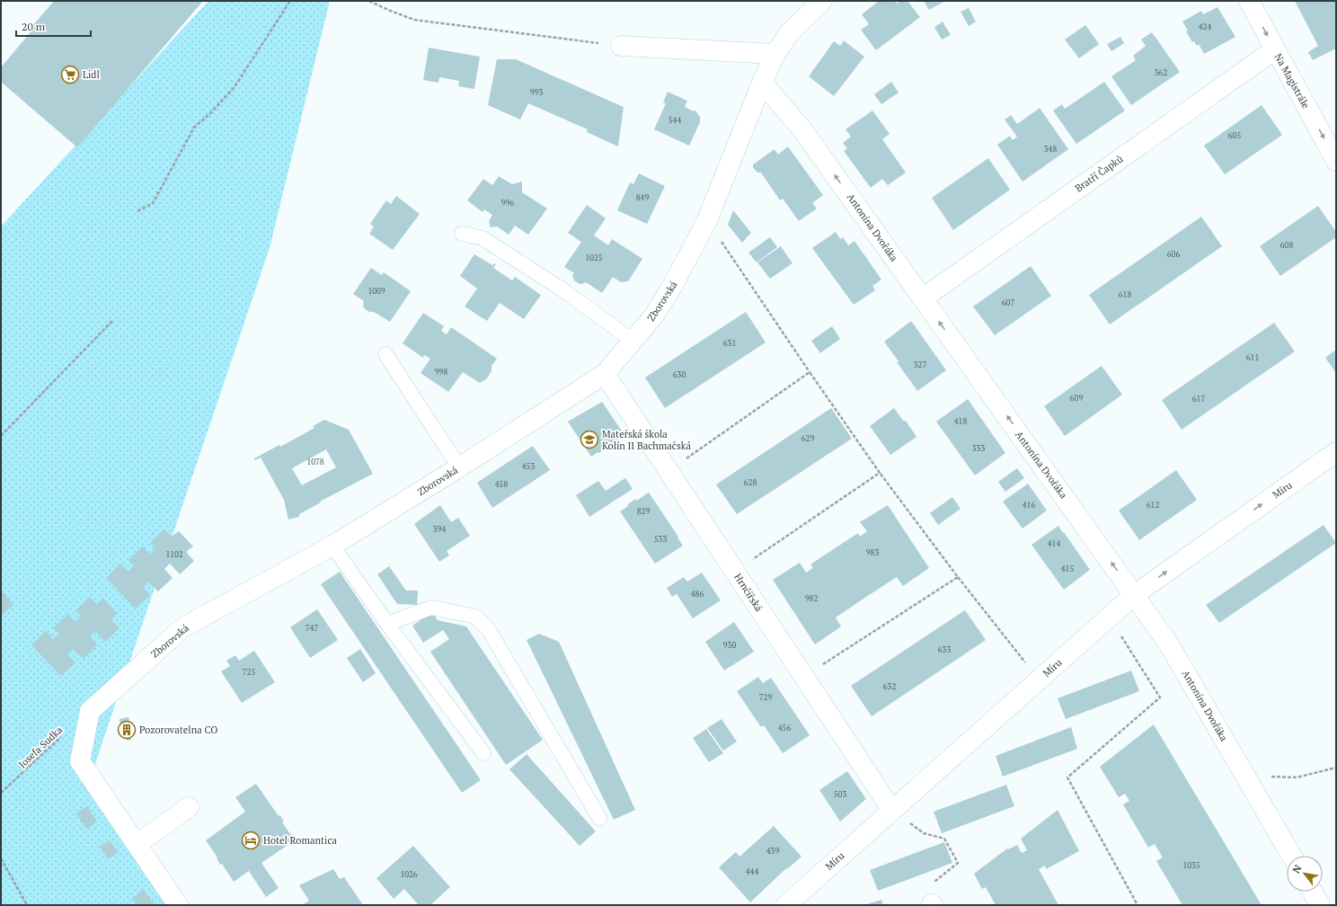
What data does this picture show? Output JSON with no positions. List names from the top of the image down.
{
  "streets": {
    "street": [
      "Na Magistrále",
      "Bratří Čapků",
      "Antonína Dvořáka",
      "Zborovská",
      "Míru",
      "Hrnčířská"
    ],
    "path": ["Josefa Sudka"]
  },
  "crossings": [
    ["Na Magistrále", "Bratří Čapků"],
    ["Bratří Čapků", "Antonína Dvořáka"],
    ["Antonína Dvořáka", "Zborovská"],
    ["Antonína Dvořáka", "Míru"],
    ["Zborovská", "Hrnčířská"],
    ["Míru", "Hrnčířská"]
  ],
  "one_way": ["Na Magistrále", "Antonína Dvořáka"],
  "places": {
    "supermarket": ["Lidl"],
    "school or university": ["Mateřská škola Kolín II Bachmačská"],
    "building": ["Pozorovatelna CO"],
    "hotel": ["Hotel Romantica"]
  },
  "house_numbers": [
    "424",
    "362",
    "993",
    "544",
    "605",
    "348",
    "849",
    "996",
    "608",
    "606",
    "1025",
    "1009",
    "618",
    "607",
    "631",
    "611",
    "327",
    "998",
    "630",
    "609",
    "617",
    "418",
    "629",
    "333",
    "1078",
    "453",
    "628",
    "458",
    "416",
    "612",
    "829",
    "394",
    "533",
    "414",
    "983",
    "1102",
    "415",
    "486",
    "982",
    "747",
    "930",
    "633",
    "725",
    "632",
    "729",
    "456",
    "503",
    "439",
    "1035",
    "444",
    "1026"
  ],
  "scale_bar": "20 m",
  "north": "top left"
}
